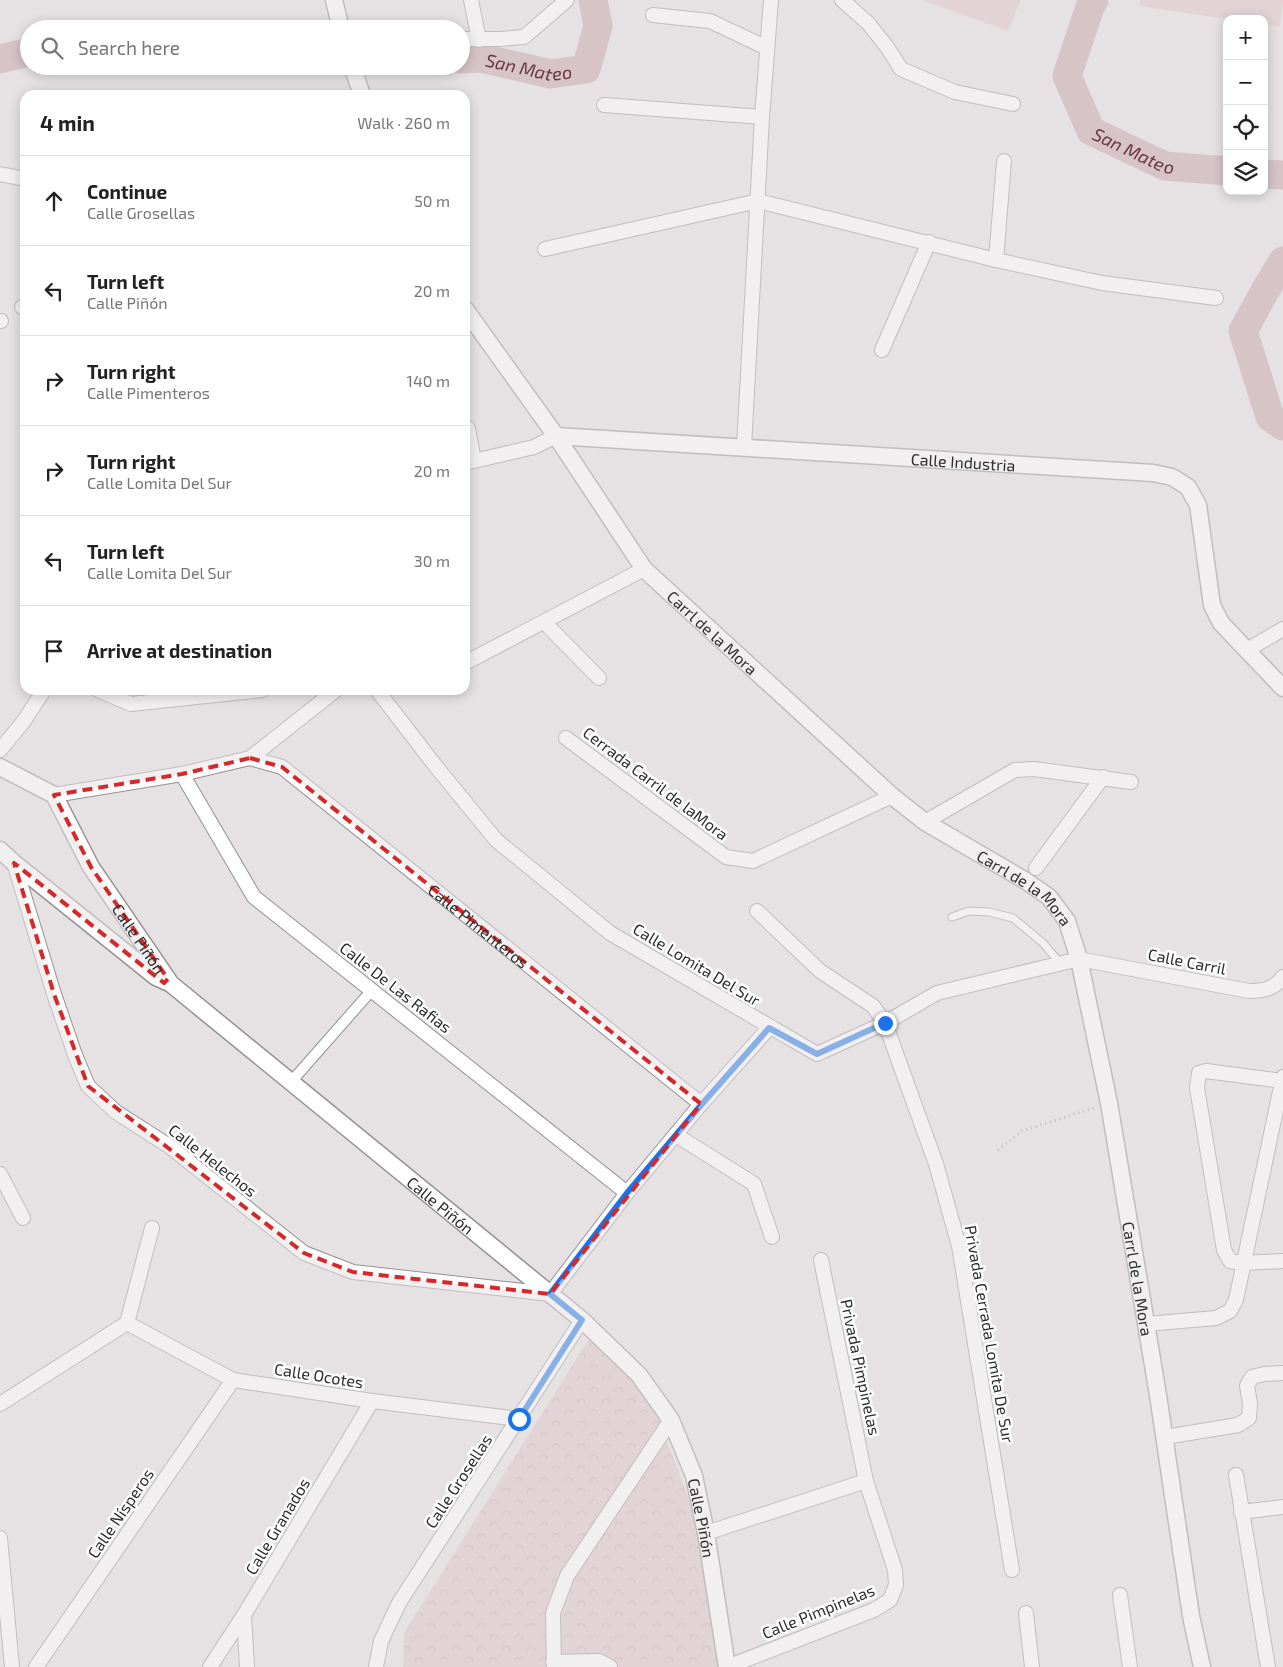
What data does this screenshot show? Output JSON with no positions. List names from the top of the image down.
{
  "streets": {
    "street": [
      "Calle Industria",
      "Carrl de la Mora",
      "Cerrada Carril de laMora",
      "Calle Pimenteros",
      "Calle Piñón",
      "Calle Carril",
      "Calle Lomita Del Sur",
      "Calle De Las Rafias",
      "Calle Helechos",
      "Privada Cerrada Lomita De Sur",
      "Privada Pimpinelas",
      "Calle Ocotes",
      "Calle Grosellas",
      "Calle Nísperos",
      "Calle Granados",
      "Calle Pimpinelas"
    ]
  },
  "crossings": [
    ["Calle Industria", "Carrl de la Mora"],
    ["Carrl de la Mora", "Cerrada Carril de laMora"],
    ["Carrl de la Mora", "Calle Carril"],
    ["Carrl de la Mora", "Calle Lomita Del Sur"],
    ["Calle Pimenteros", "Calle Piñón"],
    ["Calle Pimenteros", "Calle De Las Rafias"],
    ["Calle Piñón", "Calle Helechos"],
    ["Calle Piñón", "Calle Grosellas"],
    ["Calle Piñón", "Calle Pimpinelas"],
    ["Calle Carril", "Calle Lomita Del Sur"],
    ["Calle Lomita Del Sur", "Privada Cerrada Lomita De Sur"],
    ["Privada Pimpinelas", "Calle Pimpinelas"],
    ["Calle Ocotes", "Calle Grosellas"],
    ["Calle Ocotes", "Calle Nísperos"],
    ["Calle Ocotes", "Calle Granados"]
  ],
  "water": ["San Mateo"],
  "page": {
    "map_buttons": ["+", "−"],
    "search": "Search here",
    "heading": ["4 min", "Walk · 260 m"],
    "list": [
      ["Continue", "Calle Grosellas", "50 m"],
      ["Turn left", "Calle Piñón", "20 m"],
      ["Turn right", "Calle Pimenteros", "140 m"],
      ["Turn right", "Calle Lomita Del Sur", "20 m"],
      ["Turn left", "Calle Lomita Del Sur", "30 m"],
      "Arrive at destination"
    ]
  }
}
